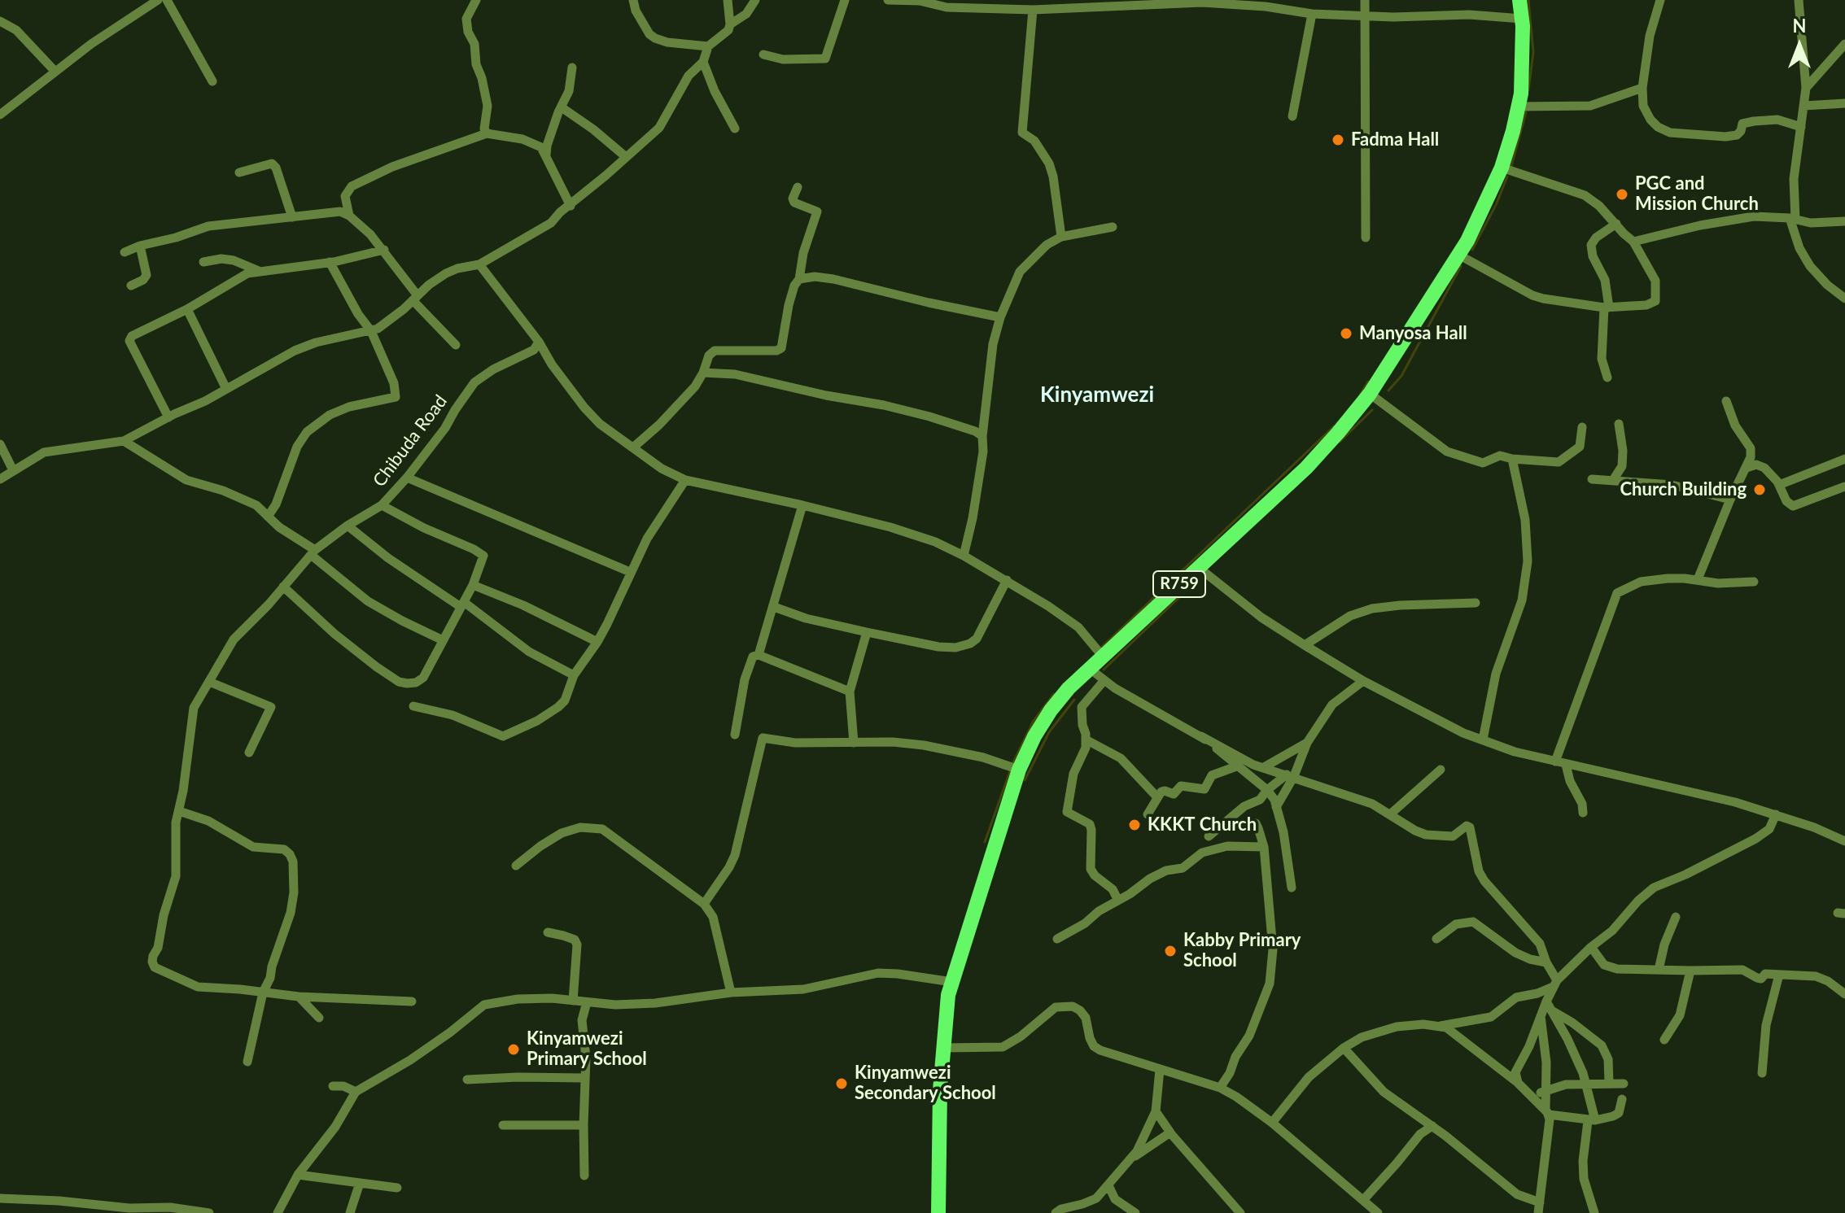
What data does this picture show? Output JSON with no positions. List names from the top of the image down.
{
  "streets": {
    "main road": ["R759"],
    "street": ["Chibuda Road"]
  },
  "districts": ["Kinyamwezi"],
  "places": [
    "Fadma Hall",
    "PGC and Mission Church",
    "Manyosa Hall",
    "Church Building",
    "KKKT Church",
    "Kabby Primary School",
    "Kinyamwezi Primary School",
    "Kinyamwezi Secondary School"
  ],
  "north": "top"
}
